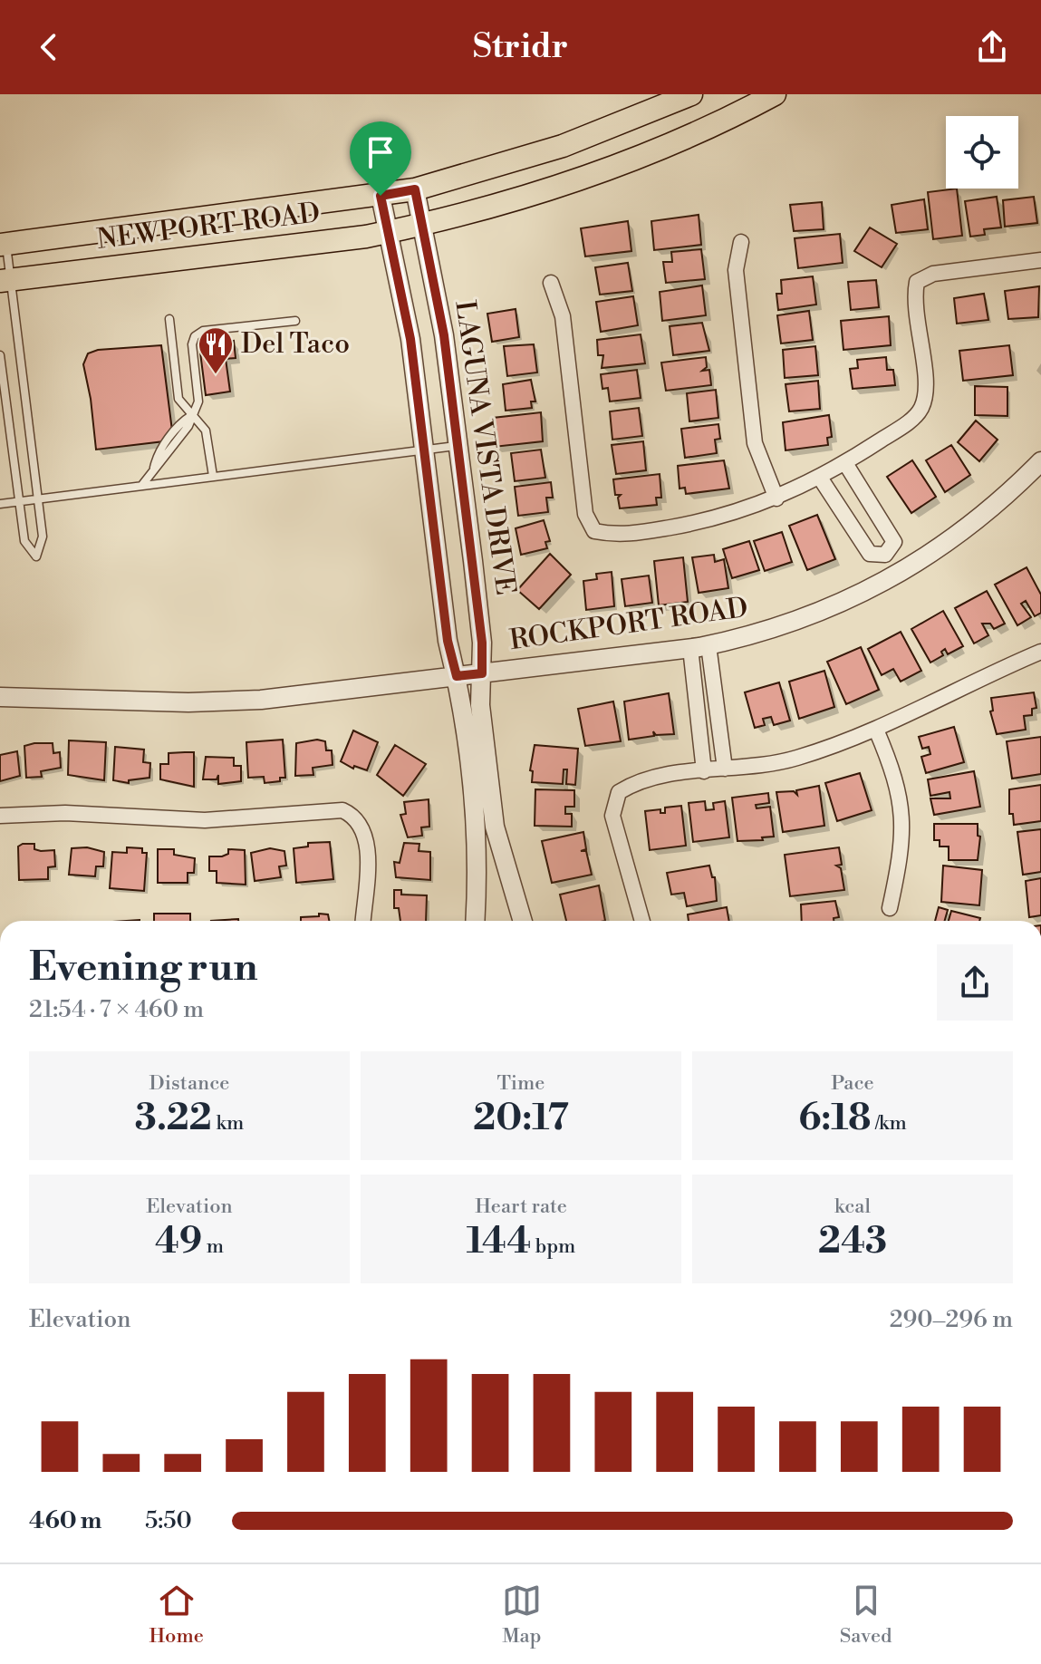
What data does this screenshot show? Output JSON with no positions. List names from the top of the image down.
{
  "streets": {
    "main road": ["NEWPORT ROAD"],
    "street": ["LAGUNA VISTA DRIVE", "ROCKPORT ROAD"]
  },
  "crossings": [
    ["NEWPORT ROAD", "LAGUNA VISTA DRIVE"],
    ["LAGUNA VISTA DRIVE", "ROCKPORT ROAD"]
  ],
  "places": {
    "restaurant": ["Del Taco"]
  },
  "page": {
    "header": "Stridr",
    "heading": ["Evening run", "21:54 · 7 × 460 m"],
    "stats": [
      ["Distance", "3.22 km"],
      ["Time", "20:17"],
      ["Pace", "6:18 /km"],
      ["Elevation", "49 m"],
      ["Heart rate", "144 bpm"],
      ["kcal", "243"]
    ],
    "chart": ["Elevation", "290–296 m"],
    "list": [
      {
        "name": "460 m",
        "note": "5:50"
      }
    ],
    "tabs": ["Home", "Map", "Saved"]
  }
}
